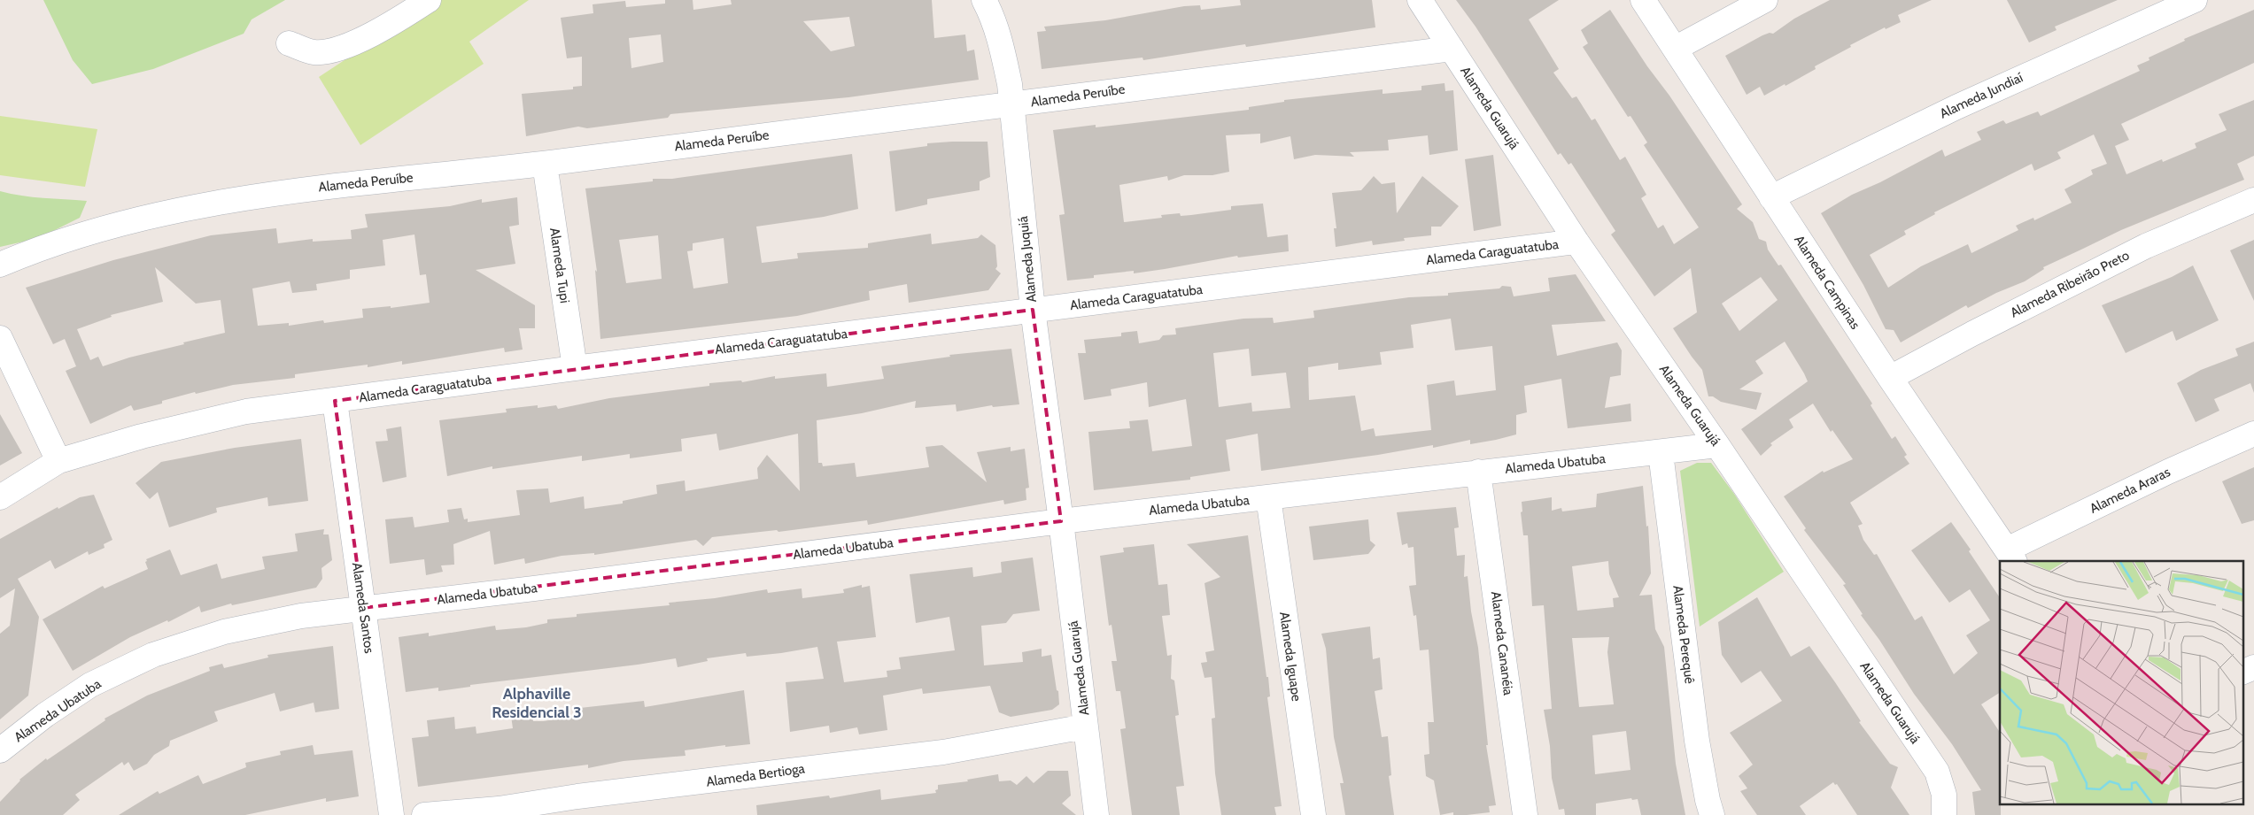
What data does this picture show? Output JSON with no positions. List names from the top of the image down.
{
  "streets": {
    "street": [
      "Alameda Peruíbe",
      "Alameda Jundiaí",
      "Alameda Guarujá",
      "Alameda Caraguatatuba",
      "Alameda Juquiá",
      "Alameda Tupi",
      "Alameda Campinas",
      "Alameda Ribeirão Preto",
      "Alameda Ubatuba",
      "Alameda Araras",
      "Alameda Santos",
      "Alameda Perequê",
      "Alameda Cananéia",
      "Alameda Iguape",
      "Alameda Bertioga"
    ]
  },
  "crossings": [
    ["Alameda Peruíbe", "Alameda Guarujá"],
    ["Alameda Peruíbe", "Alameda Juquiá"],
    ["Alameda Peruíbe", "Alameda Tupi"],
    ["Alameda Jundiaí", "Alameda Campinas"],
    ["Alameda Guarujá", "Alameda Caraguatatuba"],
    ["Alameda Guarujá", "Alameda Juquiá"],
    ["Alameda Guarujá", "Alameda Ubatuba"],
    ["Alameda Guarujá", "Alameda Bertioga"],
    ["Alameda Caraguatatuba", "Alameda Juquiá"],
    ["Alameda Caraguatatuba", "Alameda Tupi"],
    ["Alameda Caraguatatuba", "Alameda Santos"],
    ["Alameda Juquiá", "Alameda Ubatuba"],
    ["Alameda Campinas", "Alameda Ribeirão Preto"],
    ["Alameda Campinas", "Alameda Araras"],
    ["Alameda Ubatuba", "Alameda Santos"],
    ["Alameda Ubatuba", "Alameda Perequê"],
    ["Alameda Ubatuba", "Alameda Cananéia"],
    ["Alameda Ubatuba", "Alameda Iguape"]
  ],
  "districts": ["Alphaville Residencial 3"]
}
